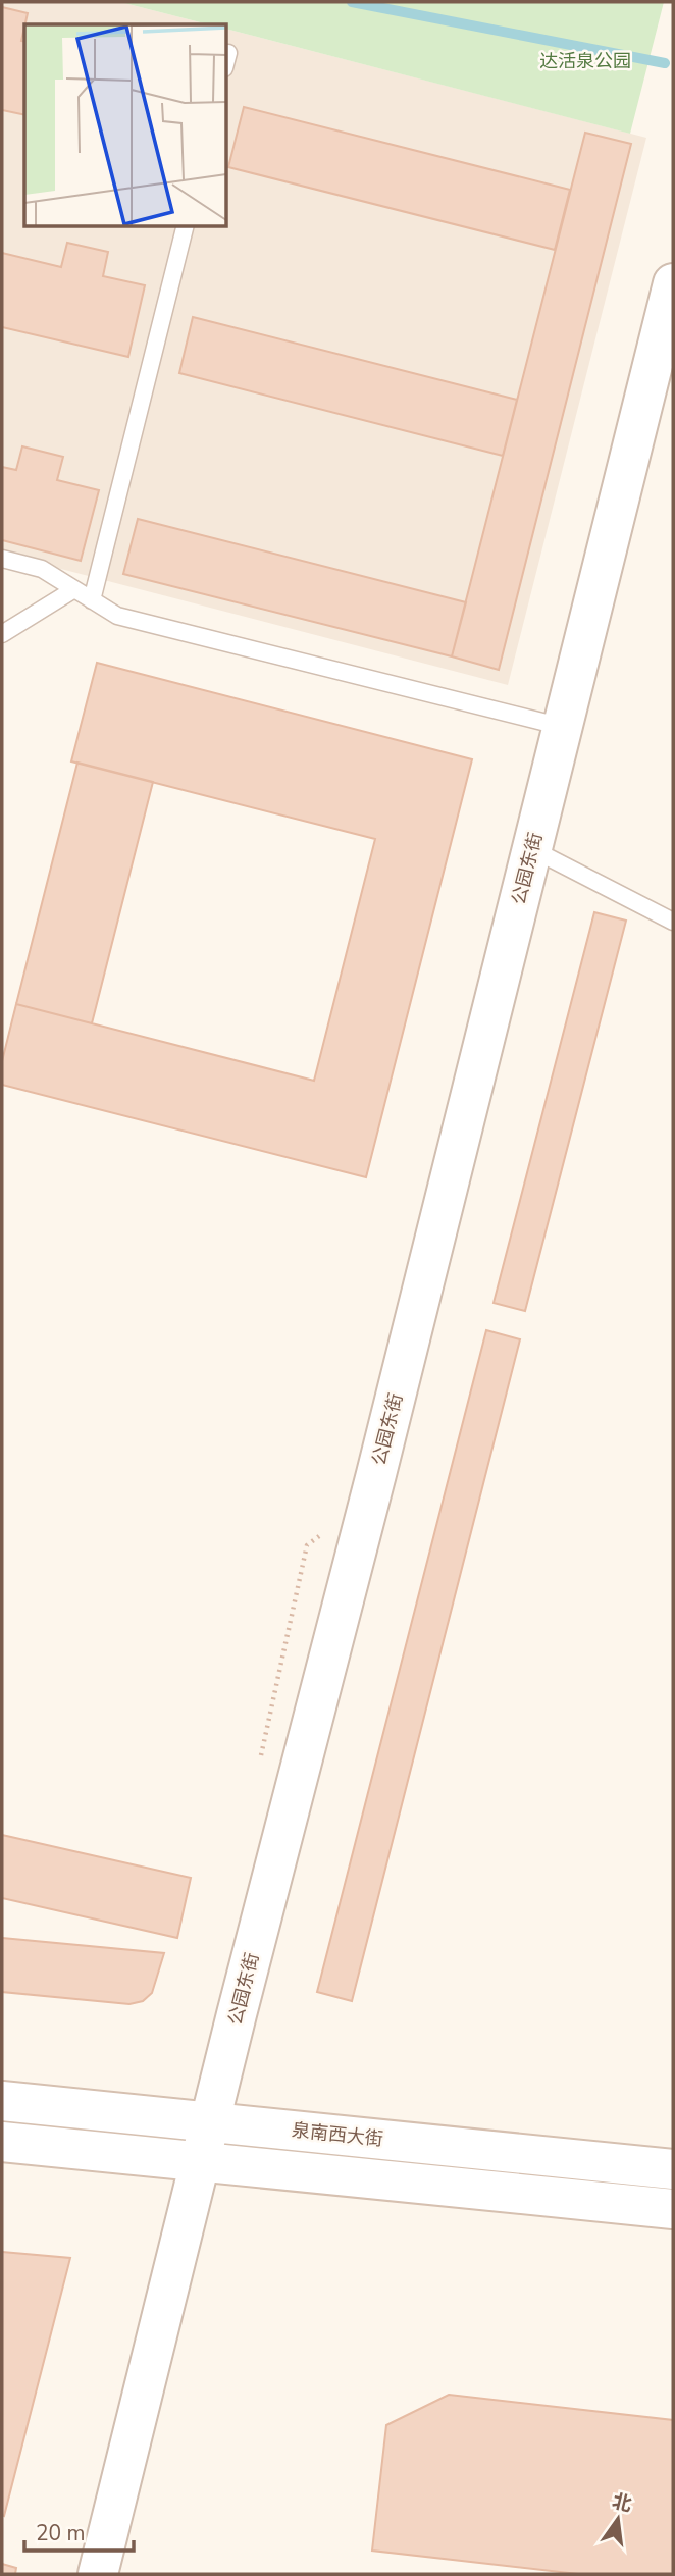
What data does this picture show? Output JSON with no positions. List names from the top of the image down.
{
  "streets": {
    "street": ["公园东街", "泉南西大街"]
  },
  "crossings": [
    ["公园东街", "泉南西大街"]
  ],
  "parks": ["达活泉公园"],
  "scale_bar": "20 m",
  "north": "top"
}
